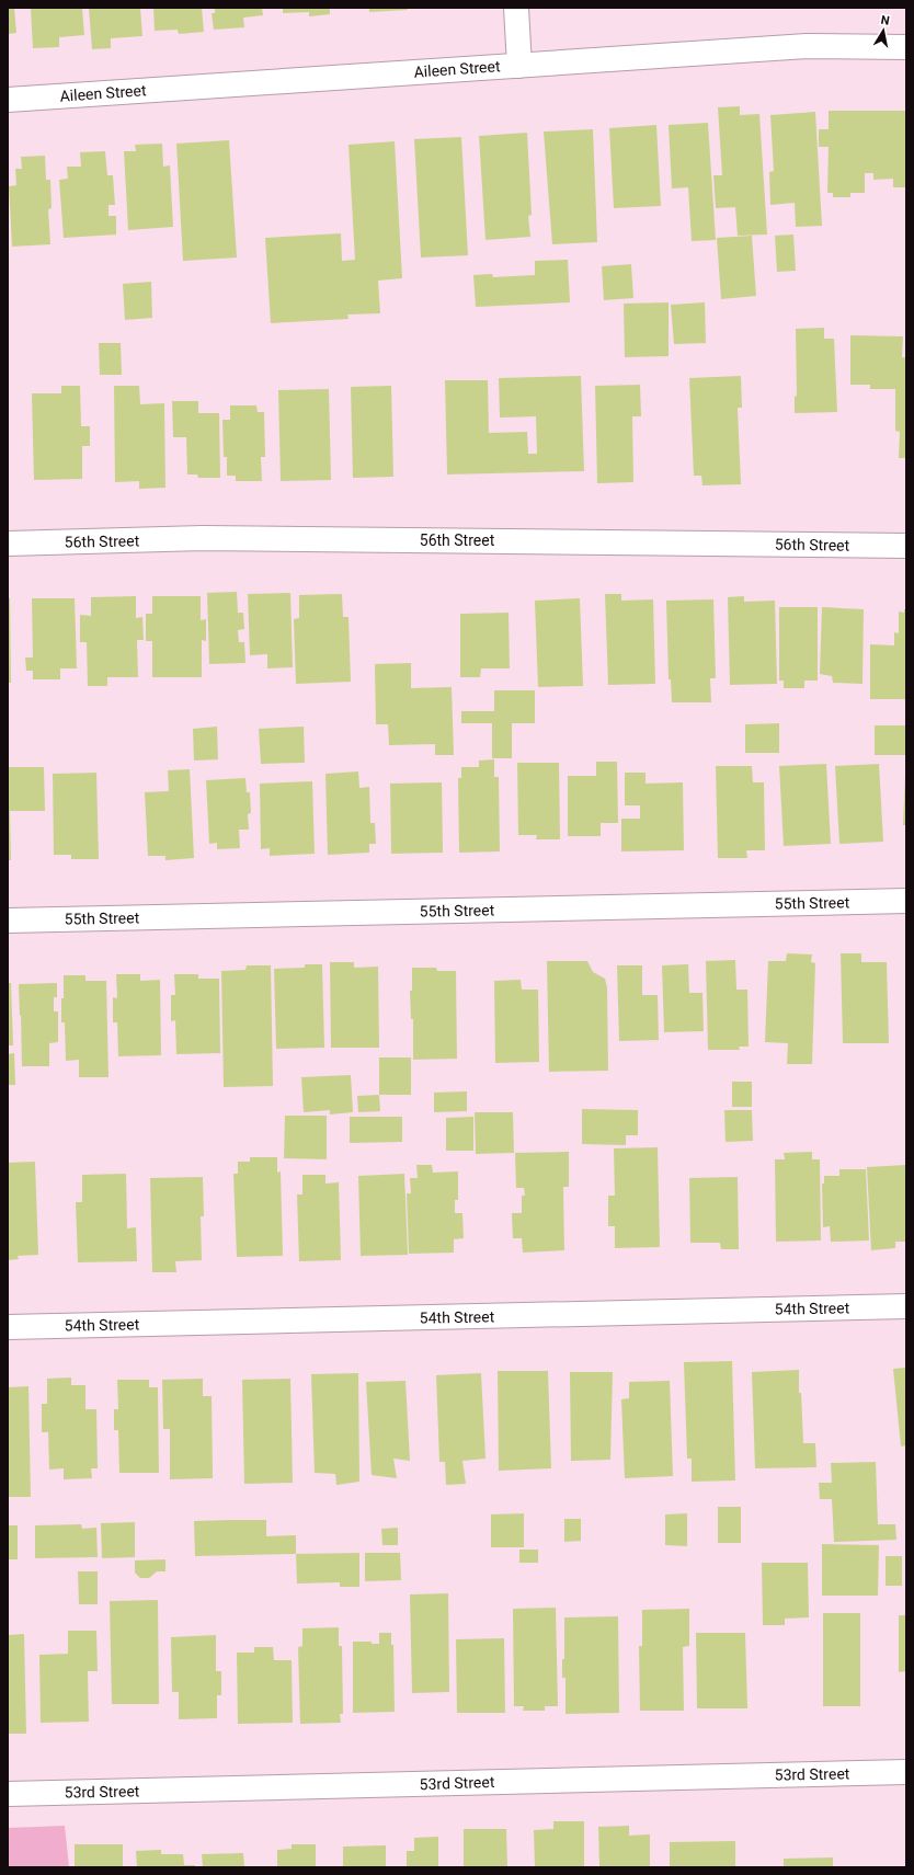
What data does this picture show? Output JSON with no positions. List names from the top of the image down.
{
  "streets": {
    "street": [
      "Aileen Street",
      "56th Street",
      "55th Street",
      "54th Street",
      "53rd Street"
    ]
  },
  "north": "top"
}
